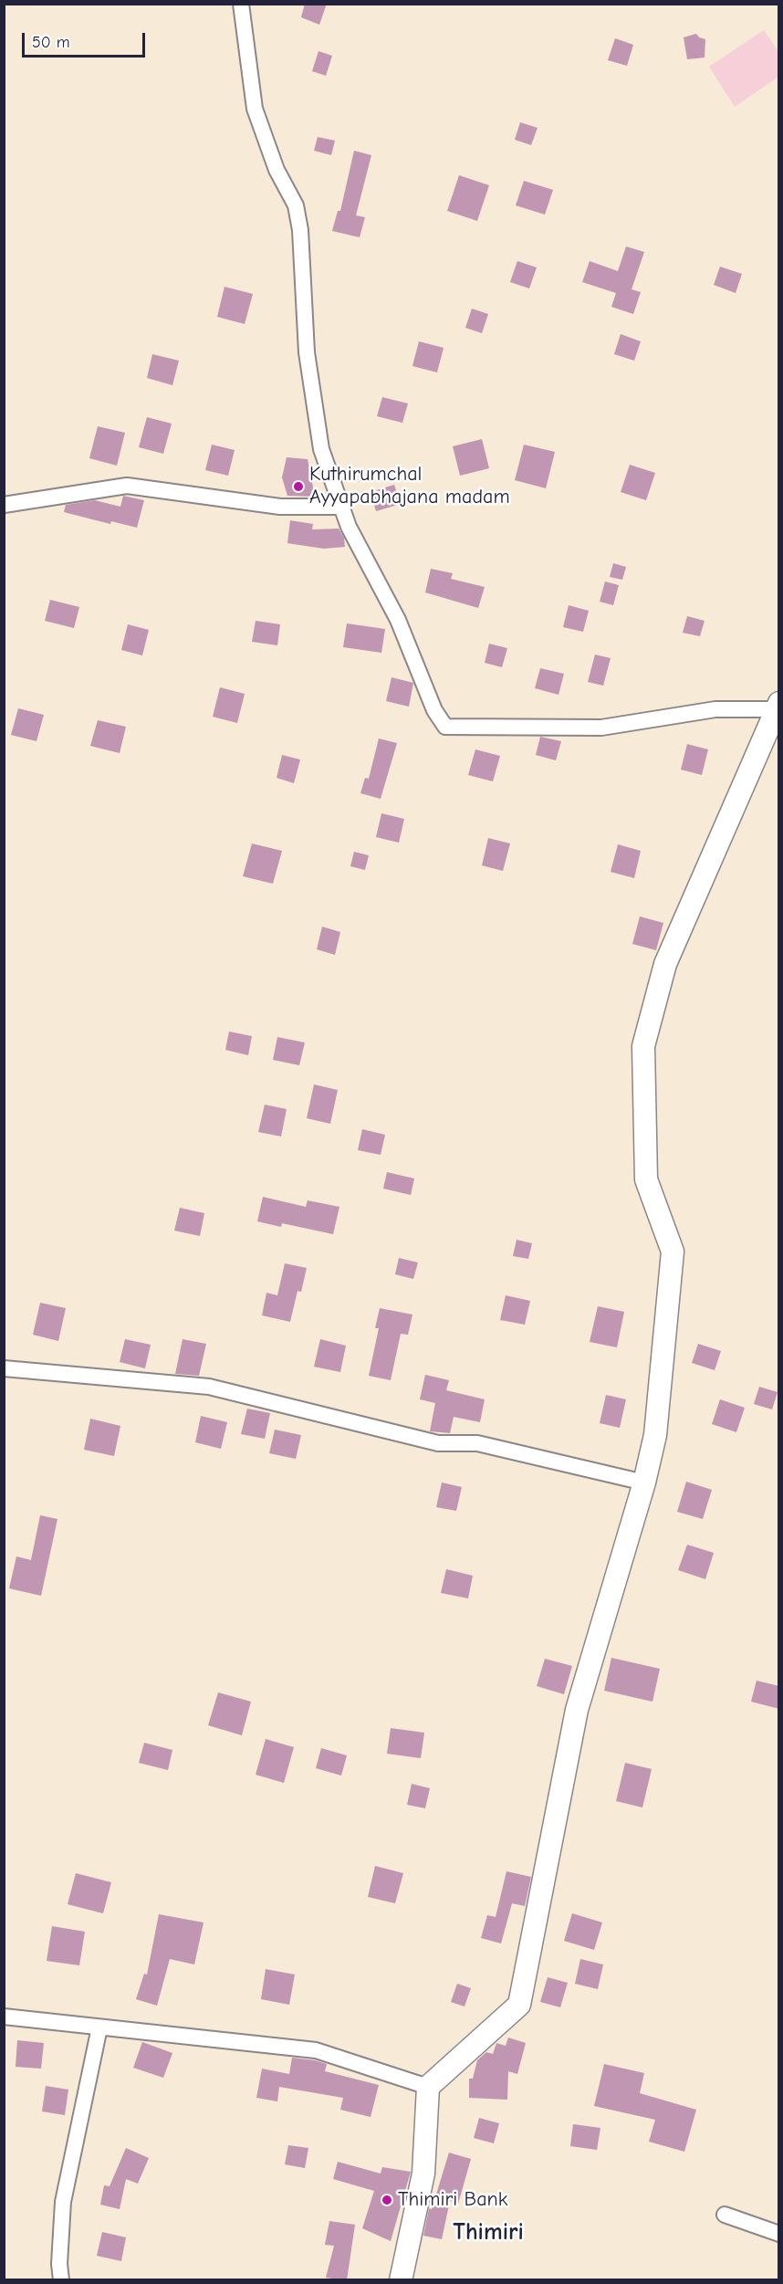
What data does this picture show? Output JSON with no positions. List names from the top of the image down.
{
  "districts": ["Thimiri"],
  "places": ["Kuthirumchal Ayyapabhajana madam", "Thimiri Bank"],
  "scale_bar": "50 m"
}
